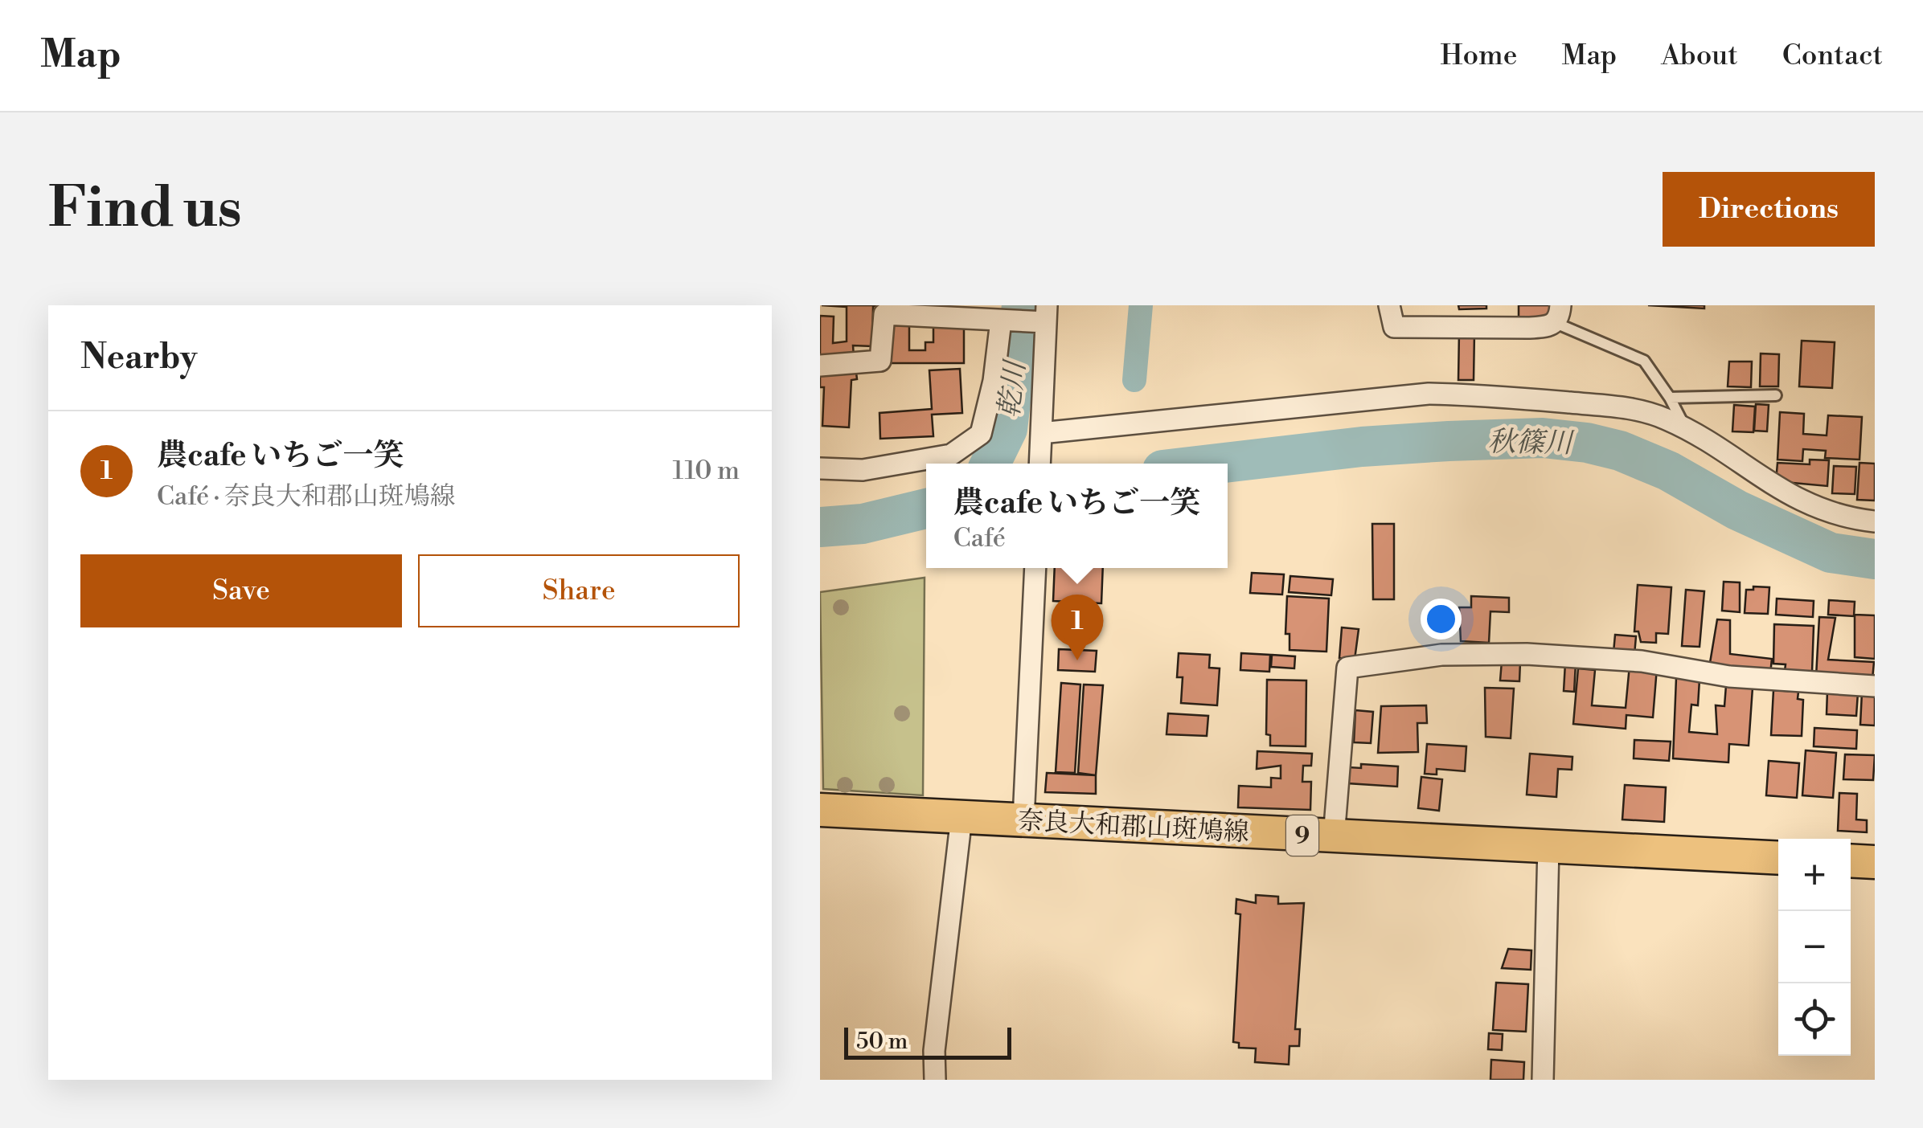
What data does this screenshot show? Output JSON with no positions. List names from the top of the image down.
{
  "streets": {
    "main road": ["奈良大和郡山斑鳩線", "9"]
  },
  "water": ["乾川", "秋篠川"],
  "scale_bar": "50 m",
  "page": {
    "header": "Map",
    "nav": [
      "Home",
      "Map",
      "About",
      "Contact"
    ],
    "buttons": [
      "Directions",
      ["Save", "Share"]
    ],
    "title": "Find us",
    "heading": "Nearby",
    "list": [
      {
        "mark": "1",
        "name": "農cafe いちご一笑",
        "note": "Café · 奈良大和郡山斑鳩線",
        "value": "110 m"
      }
    ],
    "popup": ["農cafe いちご一笑", "Café"],
    "pins": "1",
    "map_buttons": ["+", "−"],
    "scale": "50 m"
  }
}
